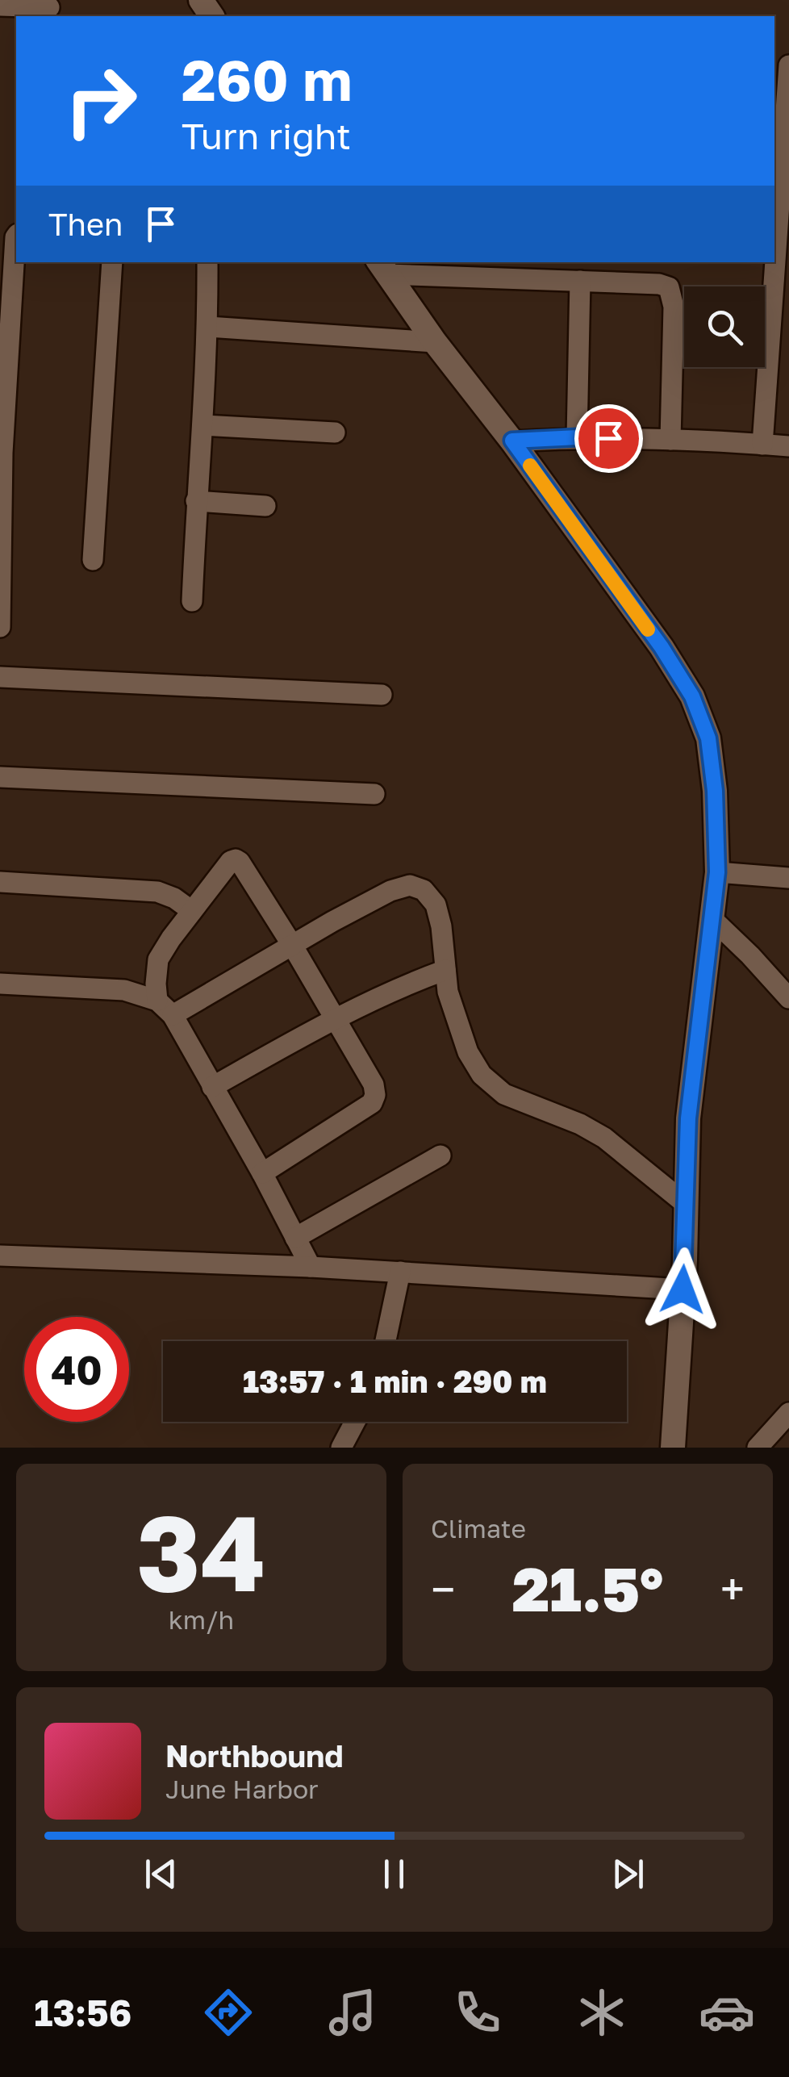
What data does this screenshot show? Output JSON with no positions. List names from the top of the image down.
{
  "page": {
    "turn": ["260 m", "Turn right"],
    "then": "Then",
    "limit": "40",
    "trip": "13:57 · 1 min · 290 m",
    "tile": [
      ["34", "km/h"],
      "Climate"
    ],
    "heat": ["−", "21.5°", "+"],
    "song": ["Northbound", "June Harbor"],
    "tabs": "13:56"
  }
}
